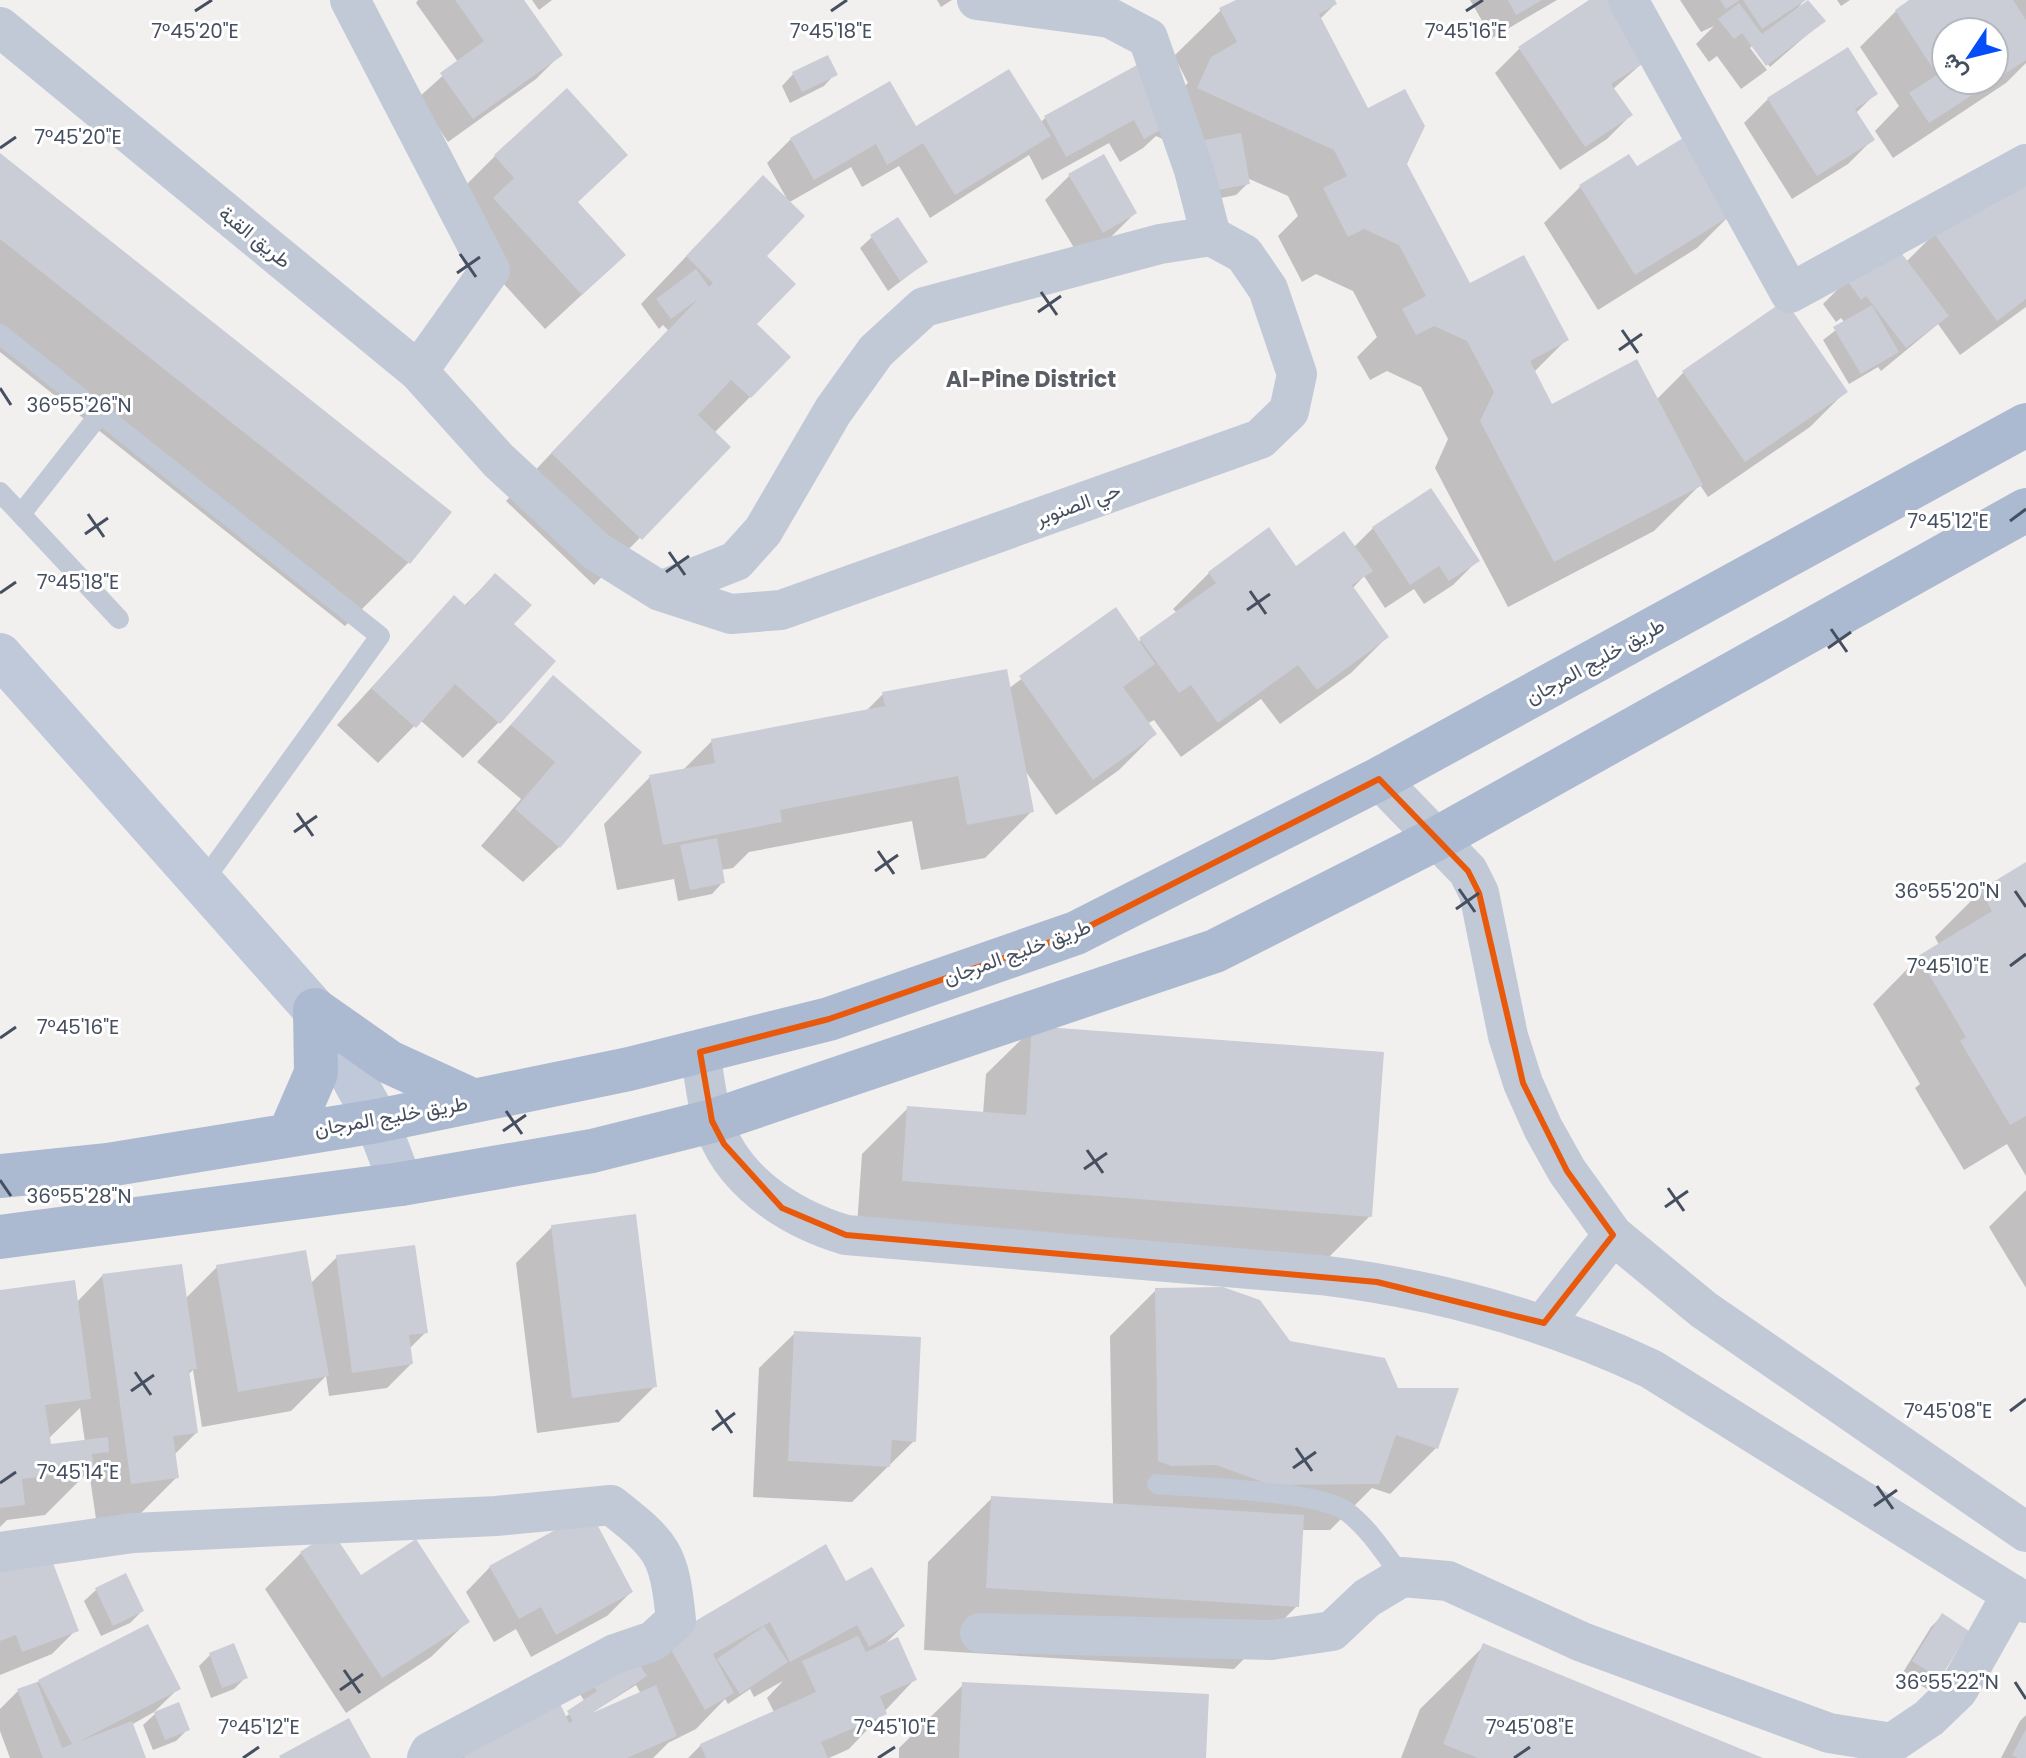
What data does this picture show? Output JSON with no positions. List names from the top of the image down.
{
  "streets": {
    "main road": ["طريق خليج المرجان"],
    "street": ["طريق القبة", "حي الصنوبر"]
  },
  "crossings": [
    ["طريق القبة", "حي الصنوبر"]
  ],
  "districts": ["Al-Pine District"],
  "north": "bottom left",
  "coordinates": [
    "7°45'18\"E",
    "7°45'20\"E",
    "7°45'16\"E",
    "36°55'26\"N",
    "7°45'12\"E",
    "36°55'20\"N",
    "7°45'10\"E",
    "36°55'28\"N",
    "7°45'08\"E",
    "7°45'14\"E",
    "36°55'22\"N"
  ]
}
